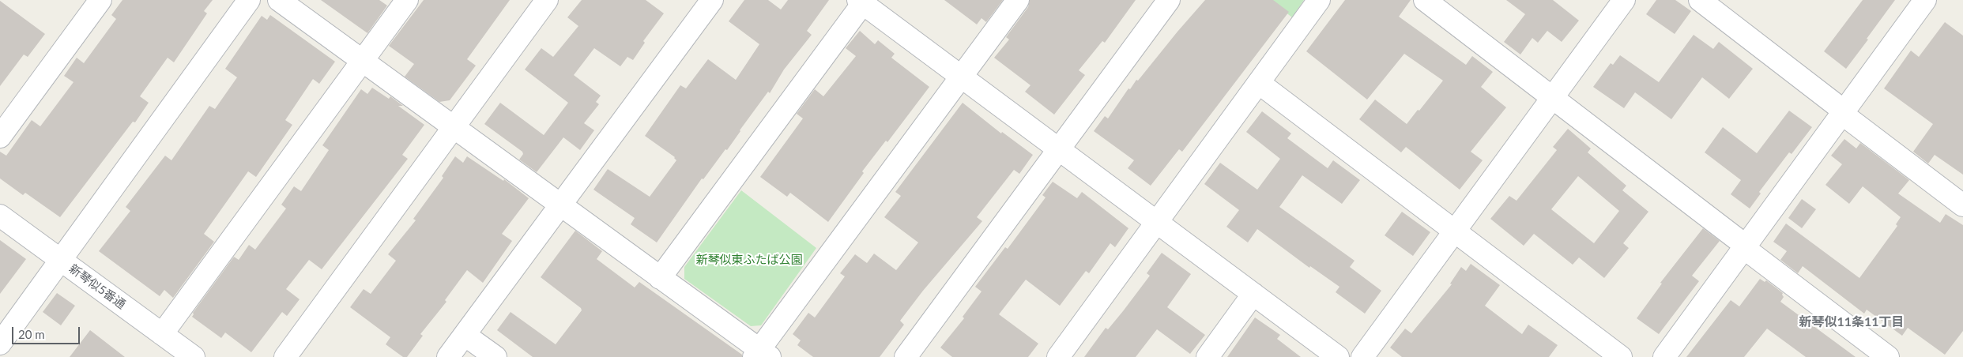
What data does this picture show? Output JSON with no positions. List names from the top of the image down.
{
  "streets": {
    "street": ["新琴似5番通"]
  },
  "districts": ["新琴似11条11丁目"],
  "parks": ["新琴似東ふたば公園"],
  "scale_bar": "20 m"
}
